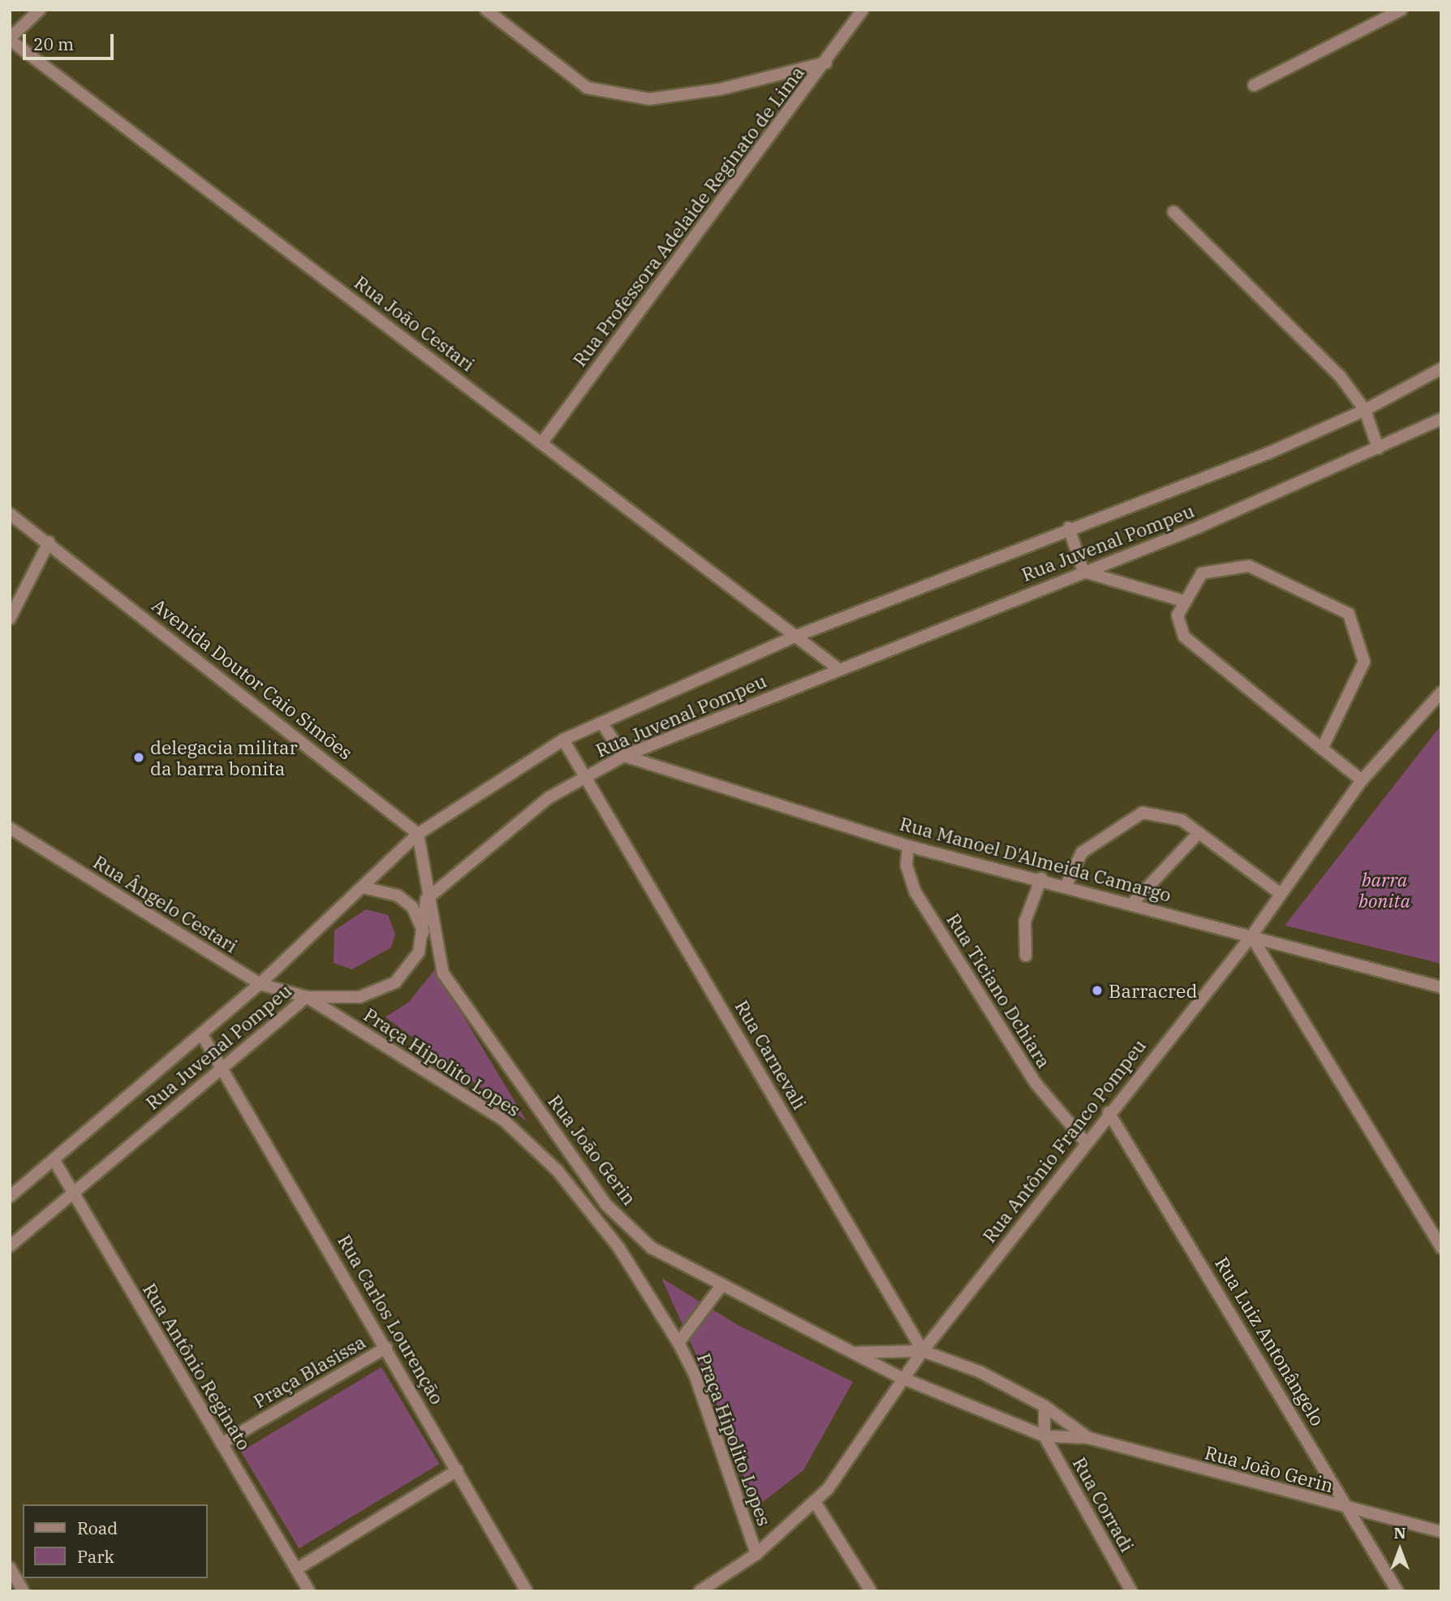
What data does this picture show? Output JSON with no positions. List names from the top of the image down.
{
  "streets": {
    "street": [
      "Rua Professora Adelaide Reginato de Lima",
      "Rua João Cestari",
      "Rua Juvenal Pompeu",
      "Avenida Doutor Caio Simões",
      "Rua Manoel D'Almeida Camargo",
      "Rua Ângelo Cestari",
      "Rua Ticiano Dchiara",
      "Rua Carnevali",
      "Praça Hipolito Lopes",
      "Rua Antônio Franco Pompeu",
      "Rua João Gerin",
      "Rua Carlos Lourenção",
      "Rua Luiz Antonângelo",
      "Rua Antônio Reginato",
      "Praça Blasissa",
      "Rua Corradi"
    ]
  },
  "crossings": [
    ["Rua Professora Adelaide Reginato de Lima", "Rua João Cestari"],
    ["Rua João Cestari", "Rua Juvenal Pompeu"],
    ["Rua Juvenal Pompeu", "Avenida Doutor Caio Simões"],
    ["Rua Juvenal Pompeu", "Rua Manoel D'Almeida Camargo"],
    ["Rua Juvenal Pompeu", "Rua Ângelo Cestari"],
    ["Rua Juvenal Pompeu", "Rua Carnevali"],
    ["Rua Juvenal Pompeu", "Praça Hipolito Lopes"],
    ["Rua Juvenal Pompeu", "Rua João Gerin"],
    ["Rua Juvenal Pompeu", "Rua Carlos Lourenção"],
    ["Rua Juvenal Pompeu", "Rua Antônio Reginato"],
    ["Rua Manoel D'Almeida Camargo", "Rua Ticiano Dchiara"],
    ["Rua Manoel D'Almeida Camargo", "Rua Antônio Franco Pompeu"],
    ["Rua Ângelo Cestari", "Praça Hipolito Lopes"],
    ["Rua Ticiano Dchiara", "Rua Antônio Franco Pompeu"],
    ["Rua Carnevali", "Rua Antônio Franco Pompeu"],
    ["Rua Carnevali", "Rua João Gerin"],
    ["Praça Hipolito Lopes", "Rua Antônio Franco Pompeu"],
    ["Rua Antônio Franco Pompeu", "Rua João Gerin"],
    ["Rua Antônio Franco Pompeu", "Rua Luiz Antonângelo"],
    ["Rua João Gerin", "Rua Luiz Antonângelo"],
    ["Rua João Gerin", "Rua Corradi"],
    ["Rua Carlos Lourenção", "Praça Blasissa"],
    ["Rua Antônio Reginato", "Praça Blasissa"]
  ],
  "parks": ["barra bonita"],
  "places": ["delegacia militar da barra bonita", "Barracred"],
  "legend": ["Road", "Park"],
  "scale_bar": "20 m",
  "north": "top"
}
